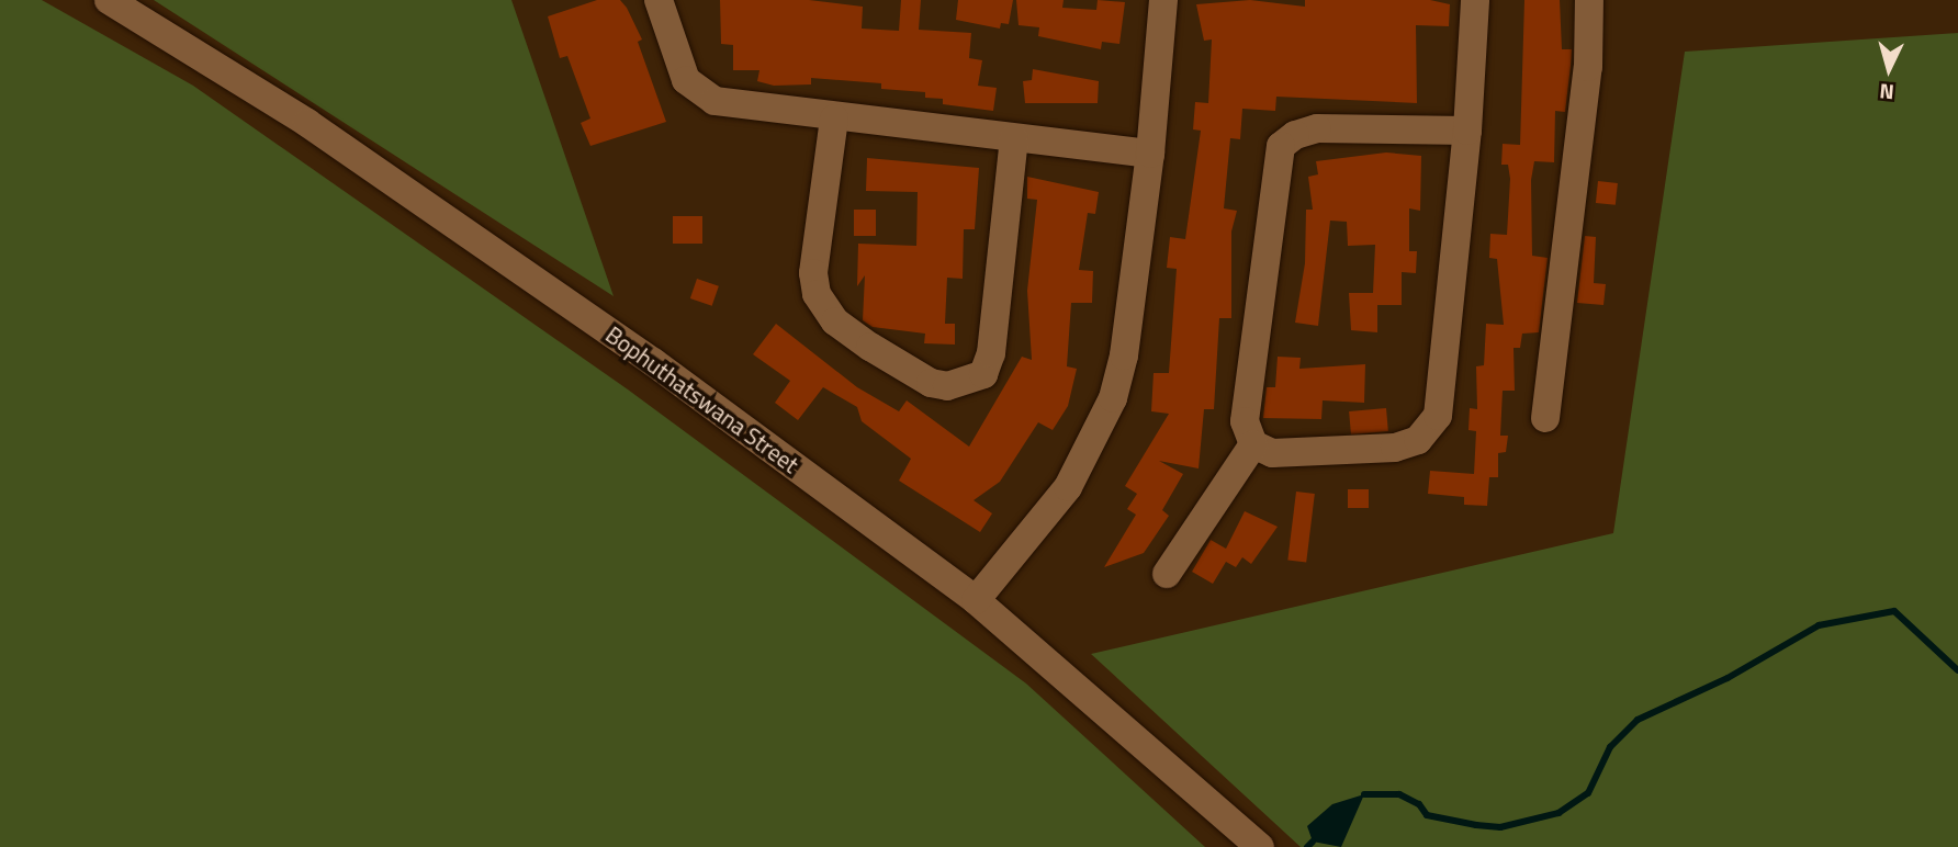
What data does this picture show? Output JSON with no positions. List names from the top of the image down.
{
  "streets": {
    "street": ["Bophuthatswana Street"]
  },
  "north": "bottom"
}
